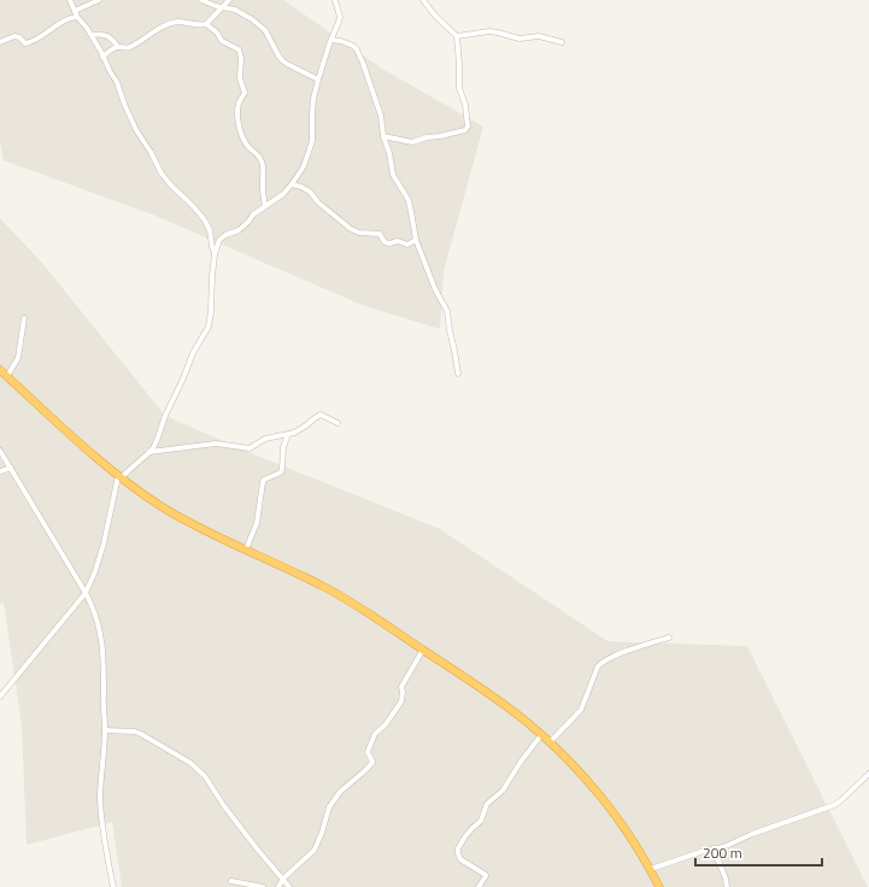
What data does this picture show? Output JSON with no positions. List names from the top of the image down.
{
  "scale_bar": "200 m"
}
